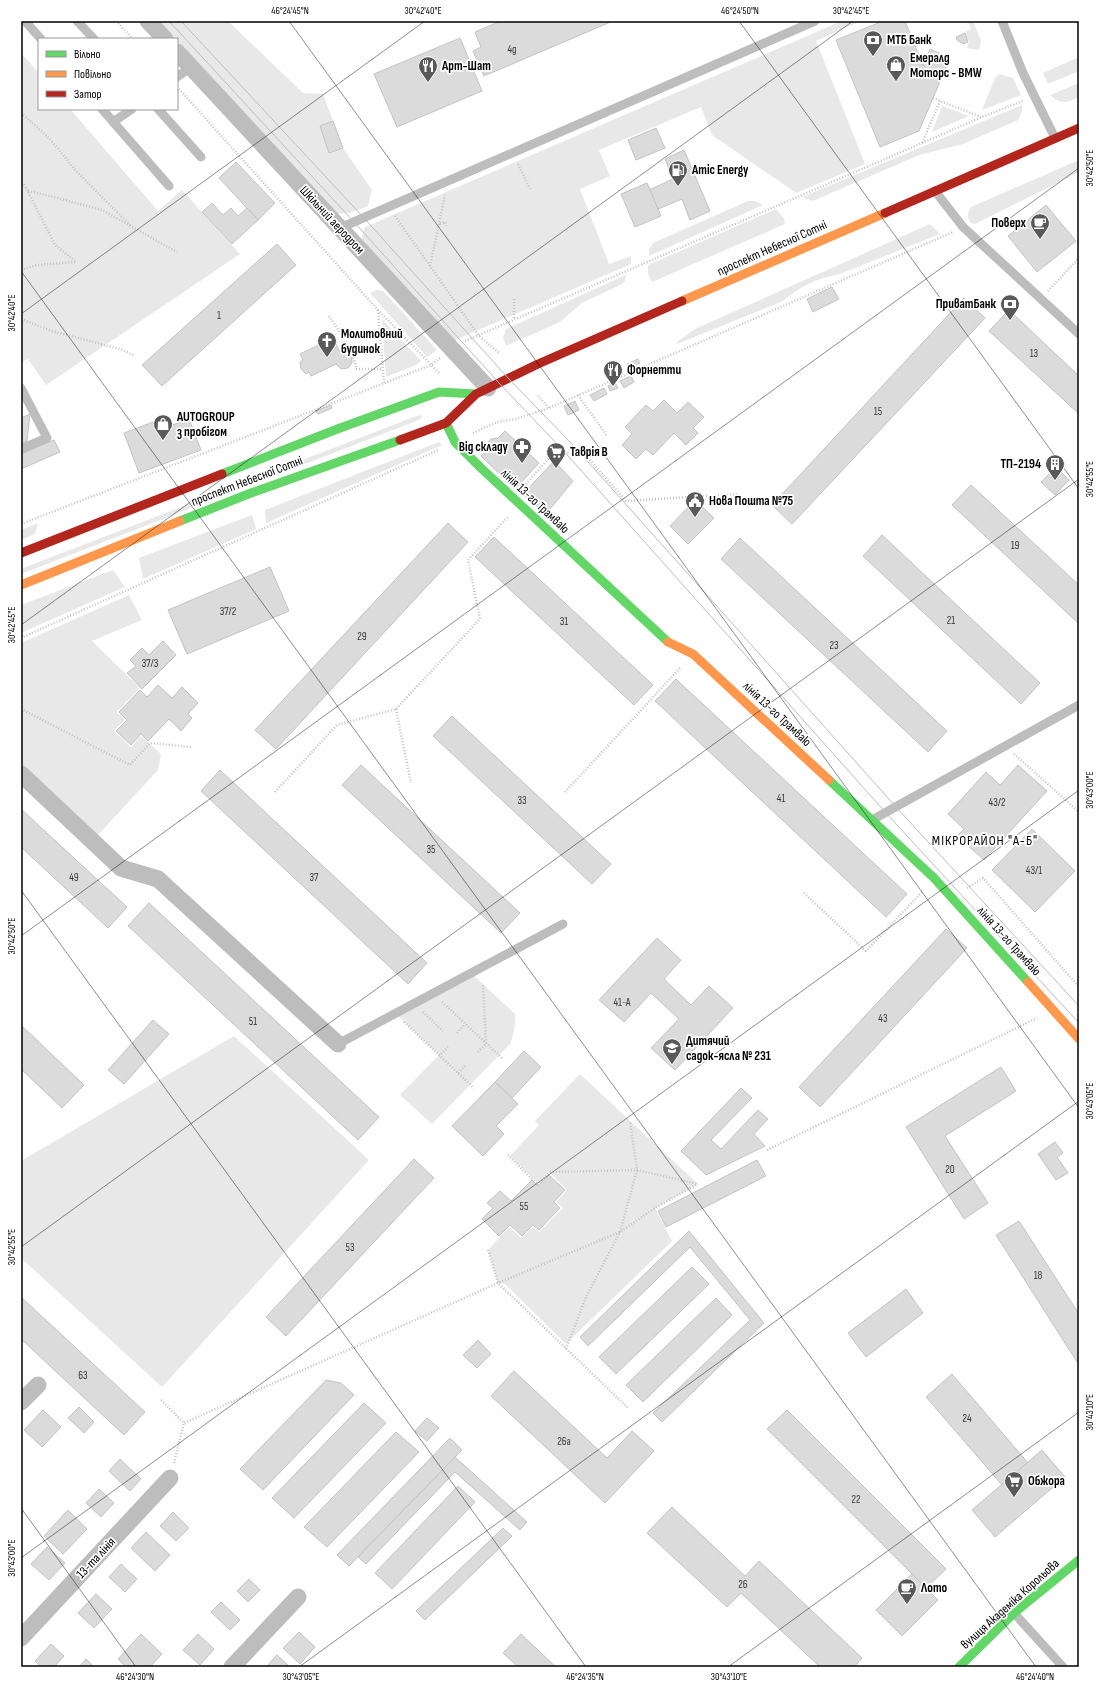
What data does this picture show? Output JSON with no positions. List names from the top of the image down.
{
  "streets": {
    "main road": ["проспект Небесної Сотні", "лінія 13-го Трамваю", "вулиця Академіка Корольова"],
    "street": ["Шкільний аеродром", "13-та лінія"]
  },
  "crossings": [
    ["Шкільний аеродром", "проспект Небесної Сотні"],
    ["проспект Небесної Сотні", "лінія 13-го Трамваю"]
  ],
  "districts": ["МІКРОРАЙОН \"А-Б\""],
  "places": {
    "bank": ["МТБ Банк", "ПриватБанк"],
    "shop": ["Емералд Моторс - BMW", "AUTOGROUP з пробігом"],
    "restaurant": ["Арт-Шат", "Форнетти"],
    "fuel station": ["Amic Energy"],
    "cafe": ["Поверх", "Лото"],
    "church": ["Молитовний будинок"],
    "pharmacy": ["Від складу"],
    "supermarket": ["Таврія В", "Обжора"],
    "building": ["ТП-2194"],
    "public building": ["Нова Пошта №75"],
    "school or university": ["Дитячий садок-ясла № 231"]
  },
  "house_numbers": [
    "4д",
    "1",
    "13",
    "15",
    "19",
    "37/2",
    "21",
    "31",
    "29",
    "23",
    "37/3",
    "41",
    "33",
    "43/2",
    "35",
    "43/1",
    "49",
    "37",
    "41-А",
    "43",
    "51",
    "20",
    "55",
    "53",
    "18",
    "63",
    "24",
    "26а",
    "22",
    "26"
  ],
  "legend": ["Вільно", "Повільно", "Затор"],
  "coordinates": [
    "46°24'45\"N",
    "30°42'40\"E",
    "46°24'50\"N",
    "30°42'45\"E",
    "30°42'50\"E",
    "30°42'55\"E",
    "30°43'00\"E",
    "30°43'05\"E",
    "30°43'10\"E",
    "46°24'30\"N",
    "46°24'35\"N",
    "46°24'40\"N"
  ]
}
